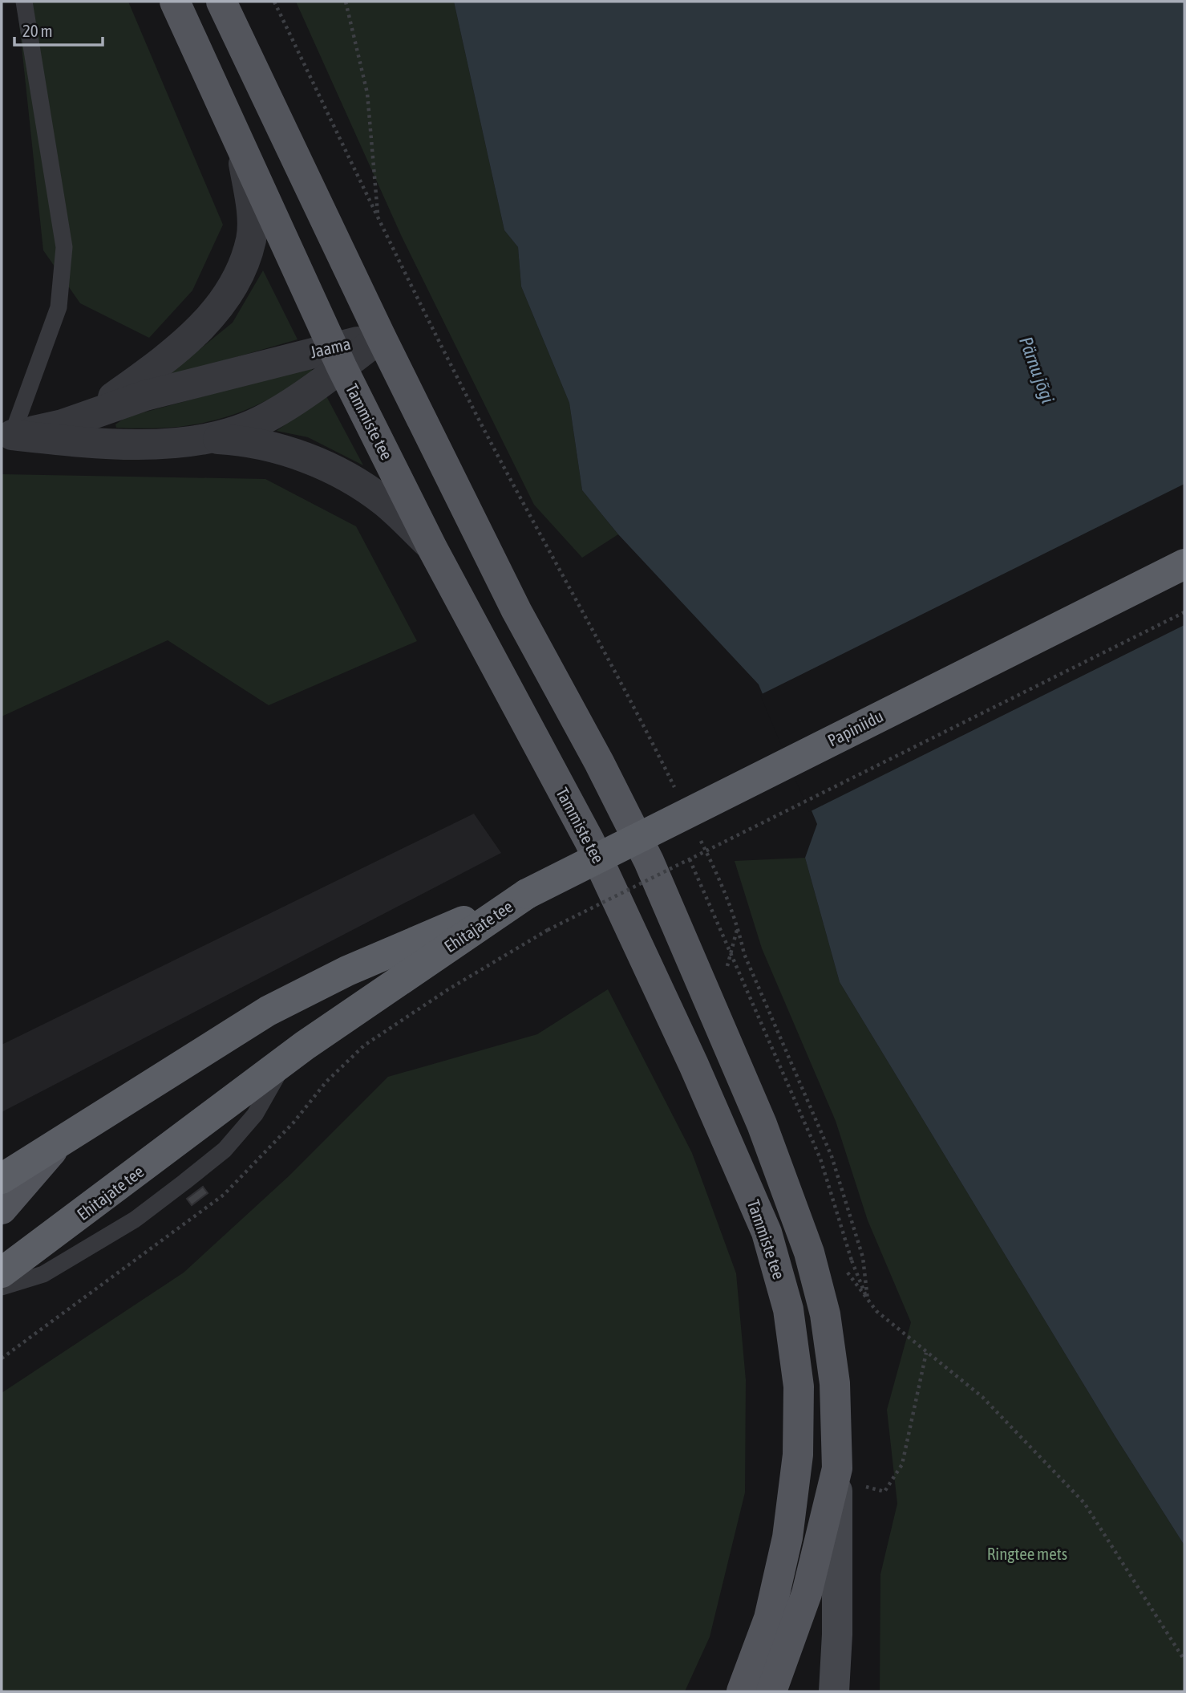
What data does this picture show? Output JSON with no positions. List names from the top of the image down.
{
  "streets": {
    "highway": ["Papiniidu", "Ehitajate tee"],
    "main road": ["Tammiste tee"],
    "street": ["Jaama"]
  },
  "crossings": [
    ["Jaama", "Tammiste tee"],
    ["Papiniidu", "Ehitajate tee"]
  ],
  "water": ["Pärnu jõgi"],
  "parks": ["Ringtee mets"],
  "scale_bar": "20 m"
}
